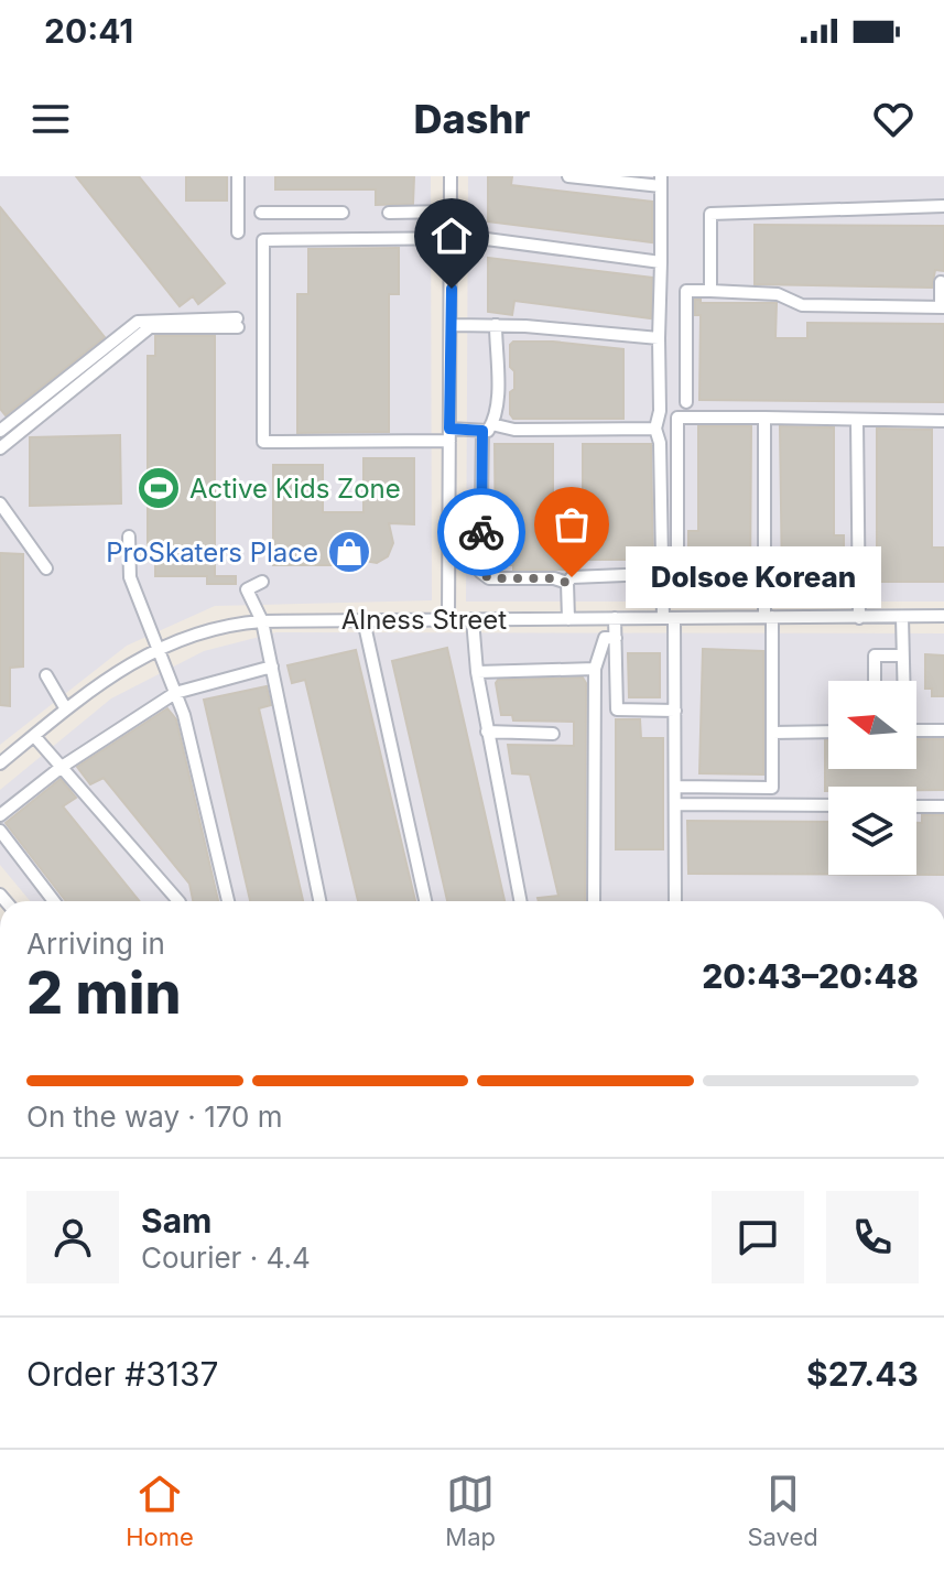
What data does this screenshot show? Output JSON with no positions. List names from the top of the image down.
{
  "streets": {
    "street": ["Alness Street"]
  },
  "places": {
    "sports": ["Active Kids Zone"],
    "shop": ["ProSkaters Place"],
    "other": ["Dolsoe Korean"]
  },
  "north": "left",
  "page": {
    "status": "20:41",
    "header": "Dashr",
    "bubble": "Dolsoe Korean",
    "heading": ["2 min", "Arriving in", "20:43–20:48"],
    "panel": [
      "Sam",
      "Courier · 4.4",
      "Order #3137",
      "$27.43"
    ],
    "bar": "On the way · 170 m",
    "tabs": ["Home", "Map", "Saved"]
  }
}
